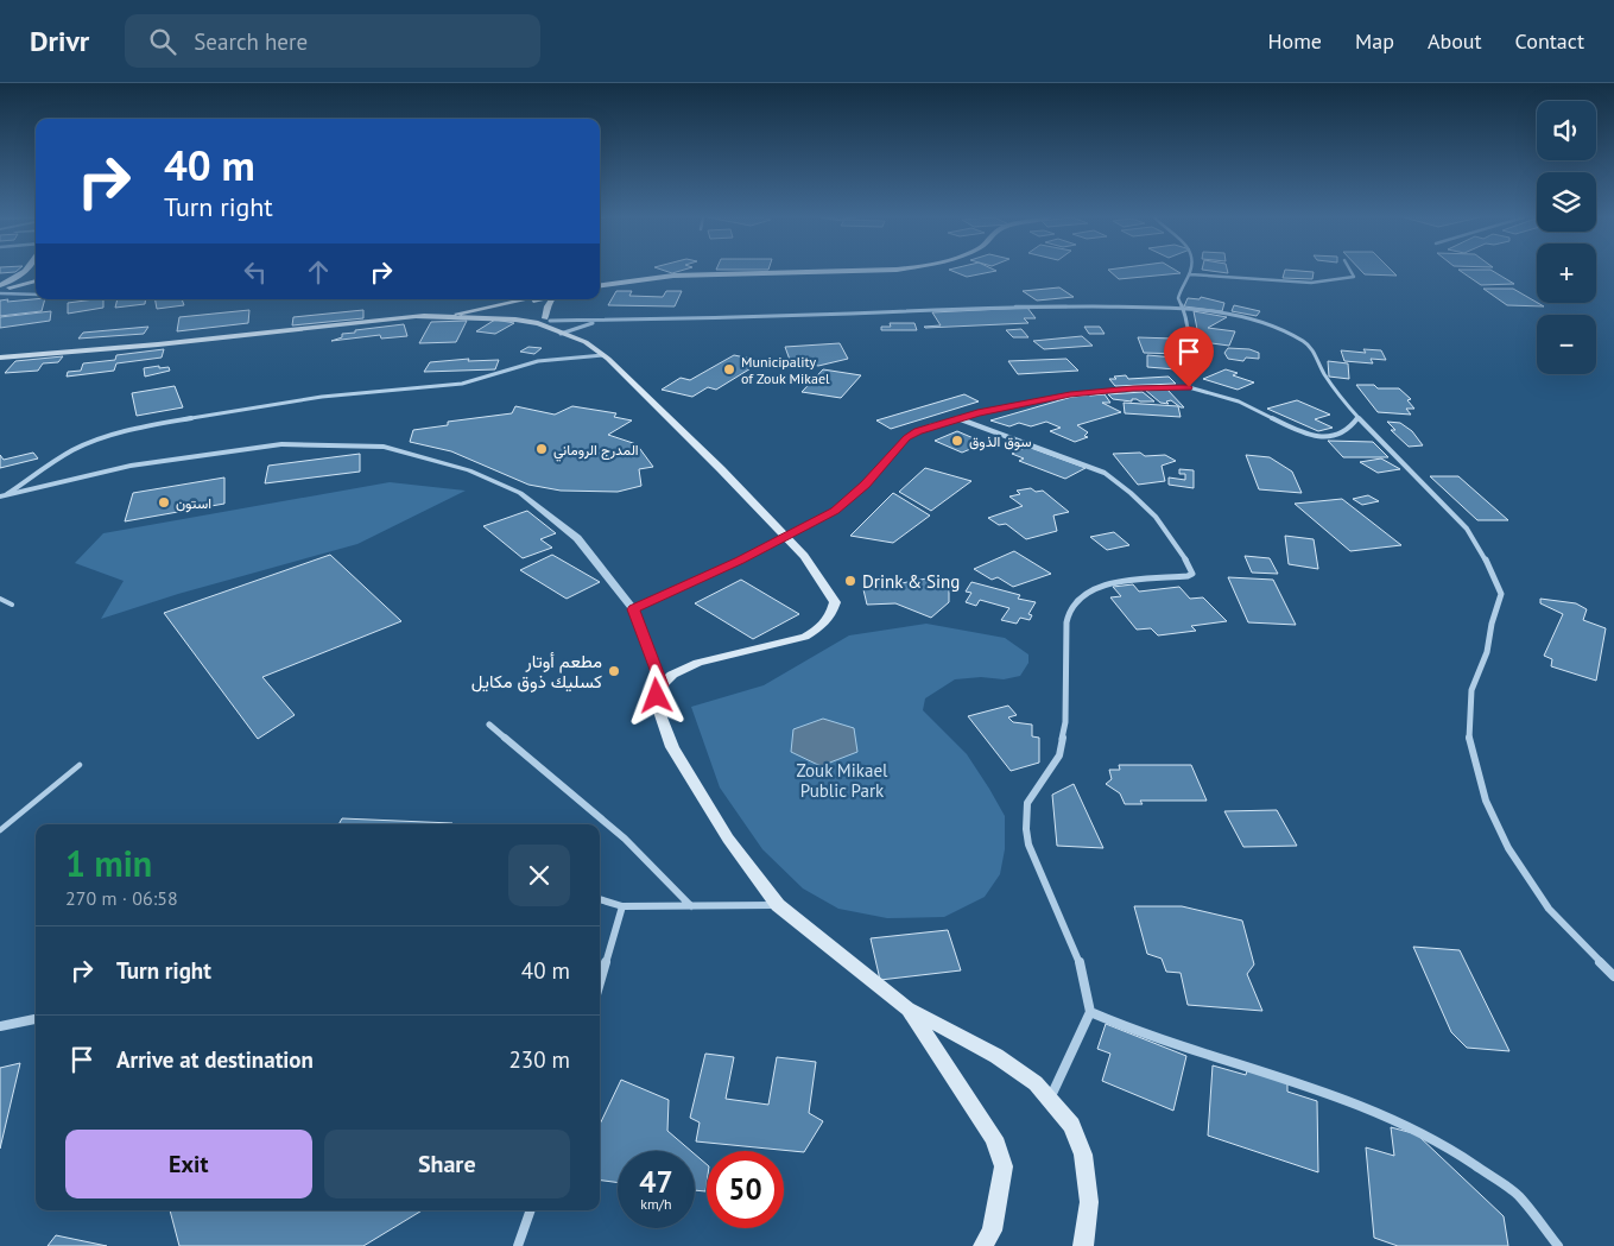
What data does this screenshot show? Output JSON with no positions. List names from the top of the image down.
{
  "parks": ["Zouk Mikael Public Park"],
  "places": [
    "Municipality of Zouk Mikael",
    "سوق الذوق",
    "المدرج الروماني",
    "استون",
    "Drink & Sing",
    "مطعم أوتار كسليك ذوق مكايل"
  ],
  "page": {
    "header": "Drivr",
    "search": "Search here",
    "nav": [
      "Home",
      "Map",
      "About",
      "Contact"
    ],
    "map_buttons": ["+", "−"],
    "turn": ["40 m", "Turn right"],
    "heading": ["1 min", "270 m · 06:58"],
    "list": [
      {
        "name": "Turn right",
        "value": "40 m"
      },
      {
        "name": "Arrive at destination",
        "value": "230 m"
      }
    ],
    "buttons": ["Exit", "Share"],
    "speed": "47 km/h",
    "limit": "50"
  }
}
